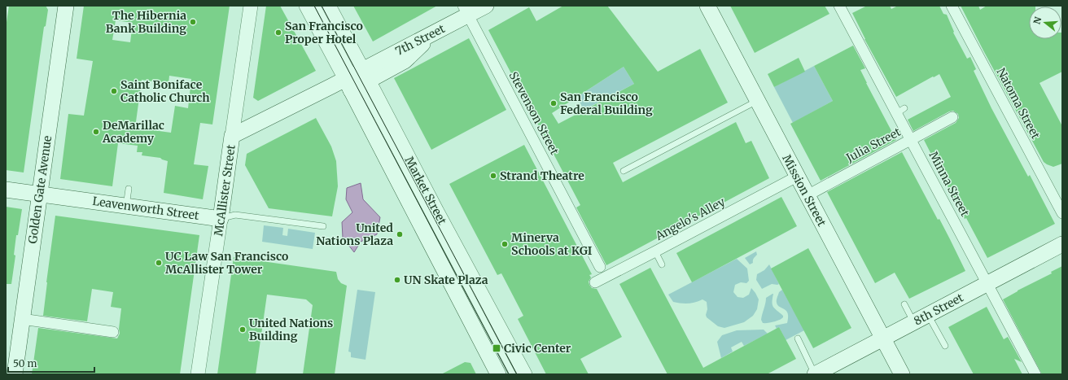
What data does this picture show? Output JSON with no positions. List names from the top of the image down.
{
  "streets": {
    "main road": [
      "7th Street",
      "Golden Gate Avenue",
      "McAllister Street",
      "Market Street",
      "Mission Street",
      "Leavenworth Street",
      "8th Street"
    ],
    "street": [
      "Natoma Street",
      "Stevenson Street",
      "Julia Street",
      "Minna Street",
      "Angelo's Alley"
    ]
  },
  "crossings": [
    ["7th Street", "Stevenson Street"],
    ["7th Street", "McAllister Street"],
    ["7th Street", "Market Street"],
    ["Julia Street", "Minna Street"],
    ["Julia Street", "Mission Street"],
    ["Minna Street", "8th Street"],
    ["Golden Gate Avenue", "Leavenworth Street"],
    ["McAllister Street", "Leavenworth Street"],
    ["Mission Street", "Angelo's Alley"],
    ["Mission Street", "8th Street"]
  ],
  "places": {
    "other": [
      "The Hibernia Bank Building",
      "San Francisco Proper Hotel",
      "Saint Boniface Catholic Church",
      "San Francisco Federal Building",
      "DeMarillac Academy",
      "Strand Theatre",
      "United Nations Plaza",
      "Minerva Schools at KGI",
      "UC Law San Francisco McAllister Tower",
      "UN Skate Plaza",
      "United Nations Building"
    ],
    "transit": ["Civic Center"]
  },
  "scale_bar": "50 m",
  "north": "left"
}
